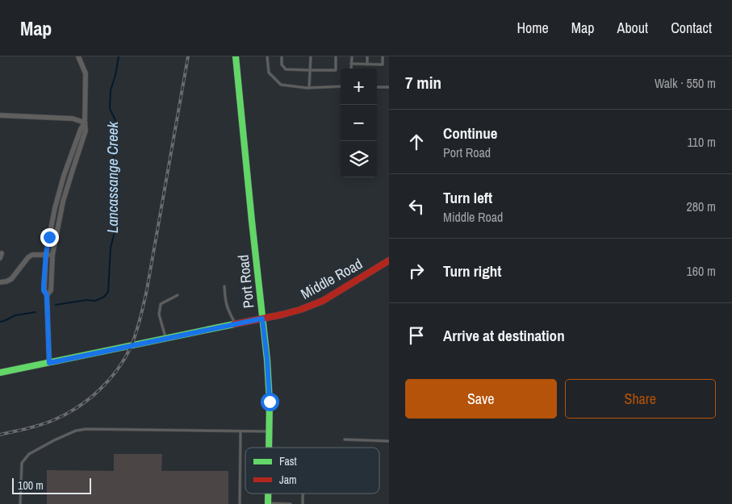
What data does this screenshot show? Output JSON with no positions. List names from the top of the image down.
{
  "streets": {
    "main road": ["Middle Road", "Port Road"]
  },
  "crossings": [
    ["Middle Road", "Port Road"]
  ],
  "water": ["Lancassange Creek"],
  "legend": ["Fast", "Jam"],
  "scale_bar": "100 m",
  "page": {
    "header": "Map",
    "nav": [
      "Home",
      "Map",
      "About",
      "Contact"
    ],
    "heading": ["7 min", "Walk · 550 m"],
    "map_buttons": ["+", "−"],
    "list": [
      ["Continue", "Port Road", "110 m"],
      ["Turn left", "Middle Road", "280 m"],
      ["Turn right", "160 m"],
      "Arrive at destination"
    ],
    "buttons": ["Save", "Share"],
    "scale": "100 m"
  }
}
